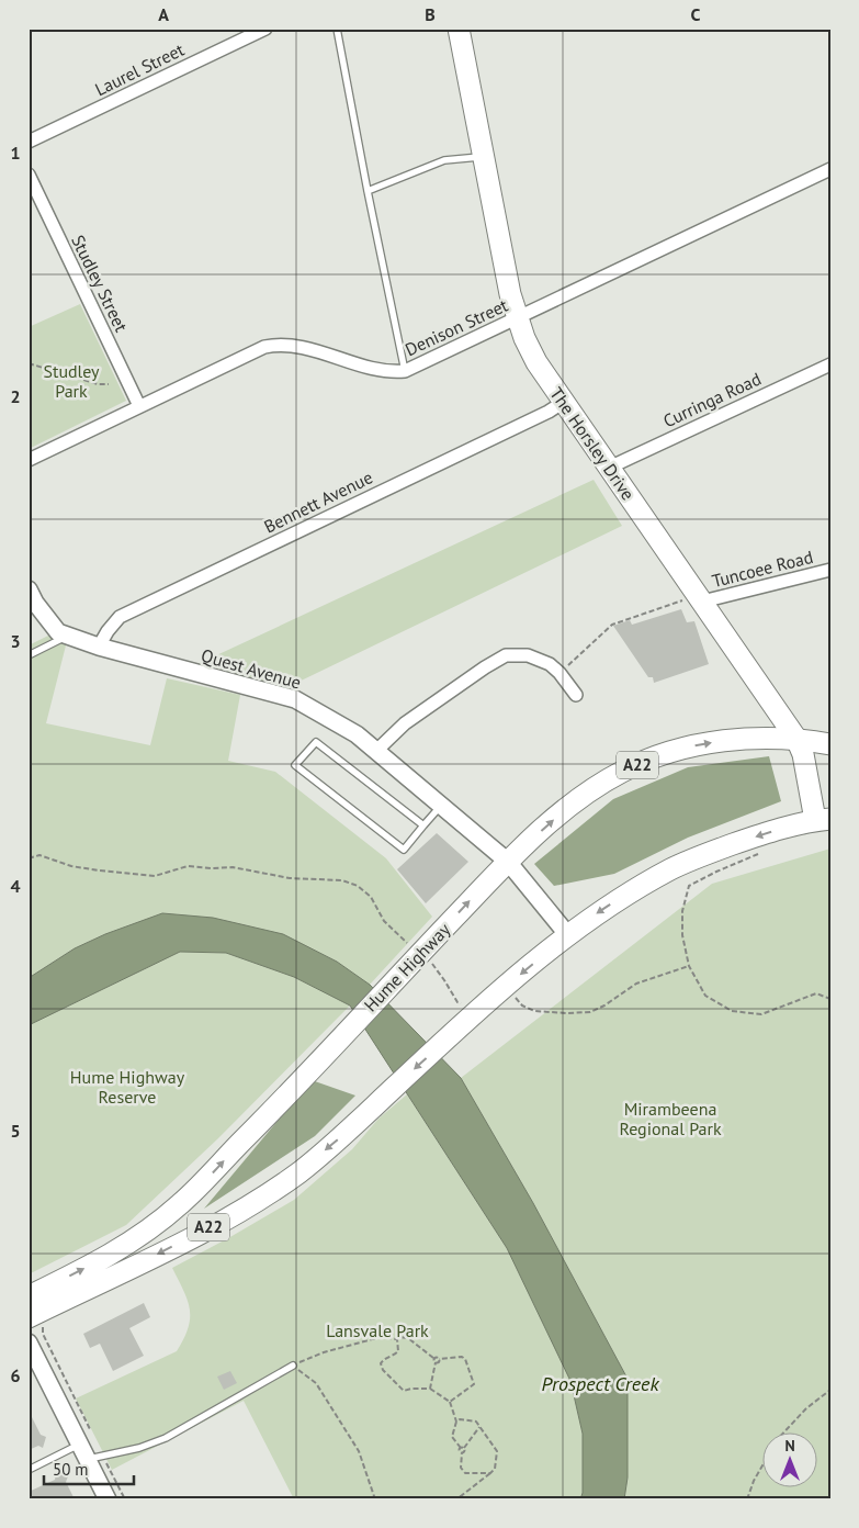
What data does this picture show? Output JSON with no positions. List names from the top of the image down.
{
  "streets": {
    "main road": ["The Horsley Drive", "A22", "Hume Highway"],
    "street": [
      "Laurel Street",
      "Studley Street",
      "Denison Street",
      "Curringa Road",
      "Bennett Avenue",
      "Tuncoee Road",
      "Quest Avenue"
    ]
  },
  "crossings": [
    ["Studley Street", "Denison Street"],
    ["Denison Street", "The Horsley Drive"],
    ["Curringa Road", "The Horsley Drive"],
    ["The Horsley Drive", "Bennett Avenue"],
    ["The Horsley Drive", "Tuncoee Road"],
    ["The Horsley Drive", "A22"],
    ["The Horsley Drive", "Hume Highway"],
    ["Bennett Avenue", "Quest Avenue"],
    ["Quest Avenue", "A22"],
    ["Quest Avenue", "Hume Highway"]
  ],
  "water": ["Prospect Creek"],
  "parks": [
    "Studley Park",
    "Hume Highway Reserve",
    "Mirambeena Regional Park",
    "Lansvale Park"
  ],
  "scale_bar": "50 m",
  "north": "top",
  "grid": {
    "columns": ["A", "B", "C"],
    "rows": [
      "1",
      "2",
      "3",
      "4",
      "5",
      "6"
    ]
  }
}
